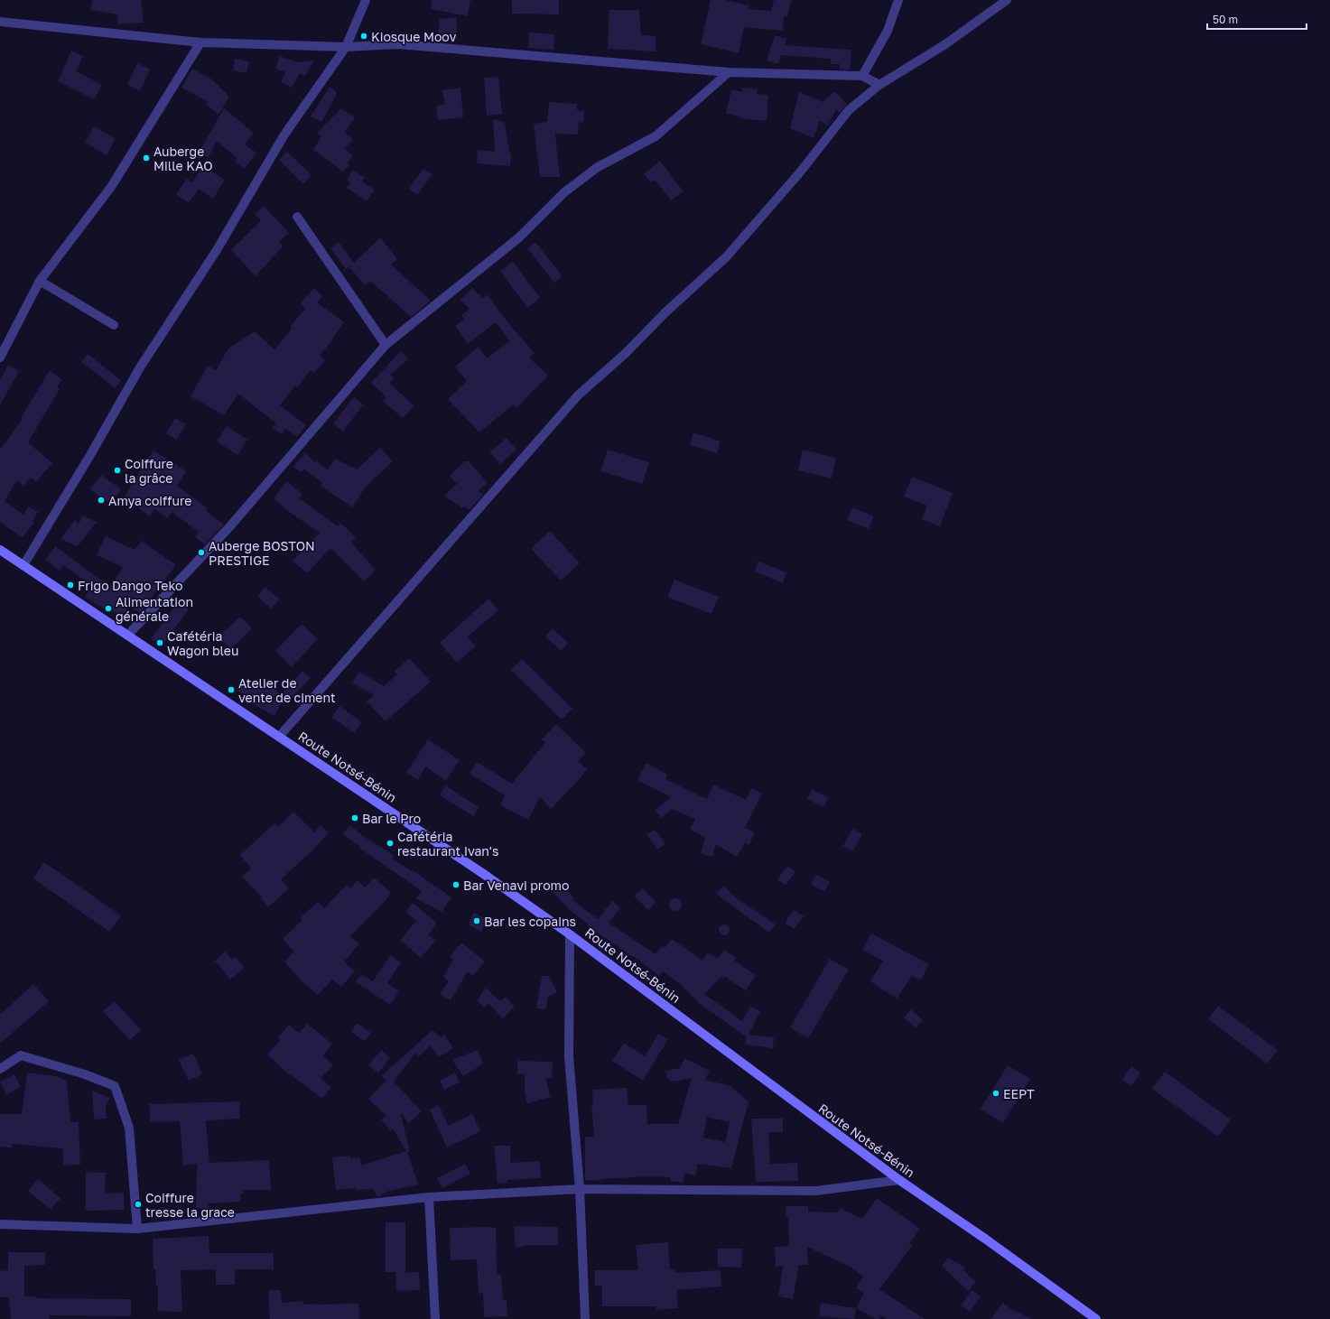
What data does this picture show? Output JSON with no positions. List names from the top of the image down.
{
  "streets": {
    "main road": ["Route Notsé-Bénin"]
  },
  "places": [
    "Kiosque Moov",
    "Auberge Mille KAO",
    "Coiffure la grâce",
    "Amya coiffure",
    "Auberge BOSTON PRESTIGE",
    "Frigo Dango Teko",
    "Alimentation générale",
    "Cafétéria Wagon bleu",
    "Atelier de vente de ciment",
    "Bar le Pro",
    "Cafétéria restaurant Ivan's",
    "Bar Venavi promo",
    "Bar les copains",
    "EEPT",
    "Coiffure tresse la grace"
  ],
  "scale_bar": "50 m"
}
